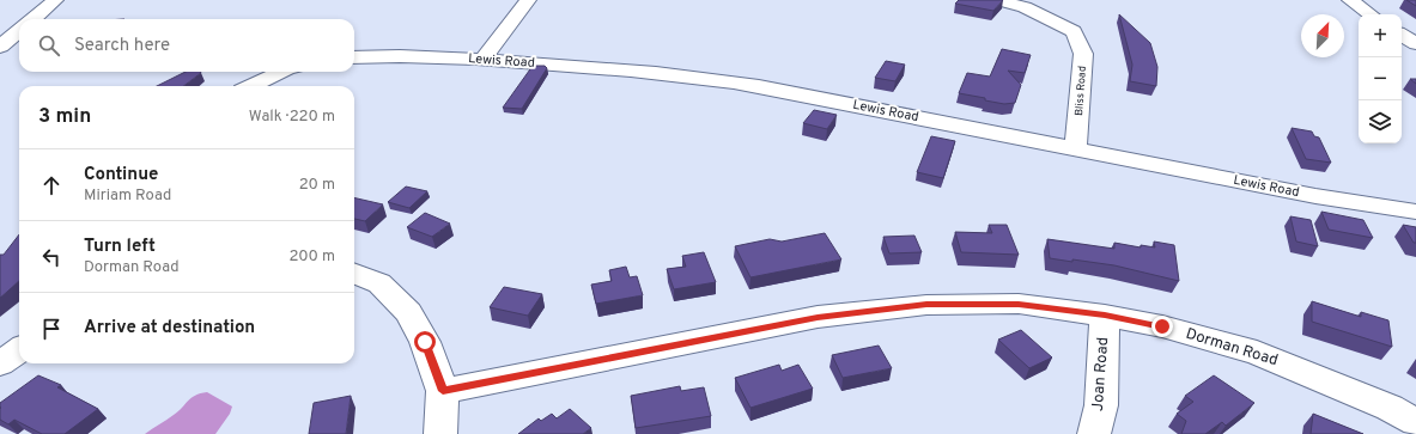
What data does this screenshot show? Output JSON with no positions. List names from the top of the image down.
{
  "streets": {
    "street": [
      "Lewis Road",
      "Bliss Road",
      "Dorman Road",
      "Joan Road"
    ]
  },
  "crossings": [
    ["Lewis Road", "Bliss Road"],
    ["Dorman Road", "Joan Road"]
  ],
  "north": "top right",
  "page": {
    "map_buttons": ["+", "−"],
    "search": "Search here",
    "heading": ["3 min", "Walk · 220 m"],
    "list": [
      ["Continue", "Miriam Road", "20 m"],
      ["Turn left", "Dorman Road", "200 m"],
      "Arrive at destination"
    ]
  }
}
